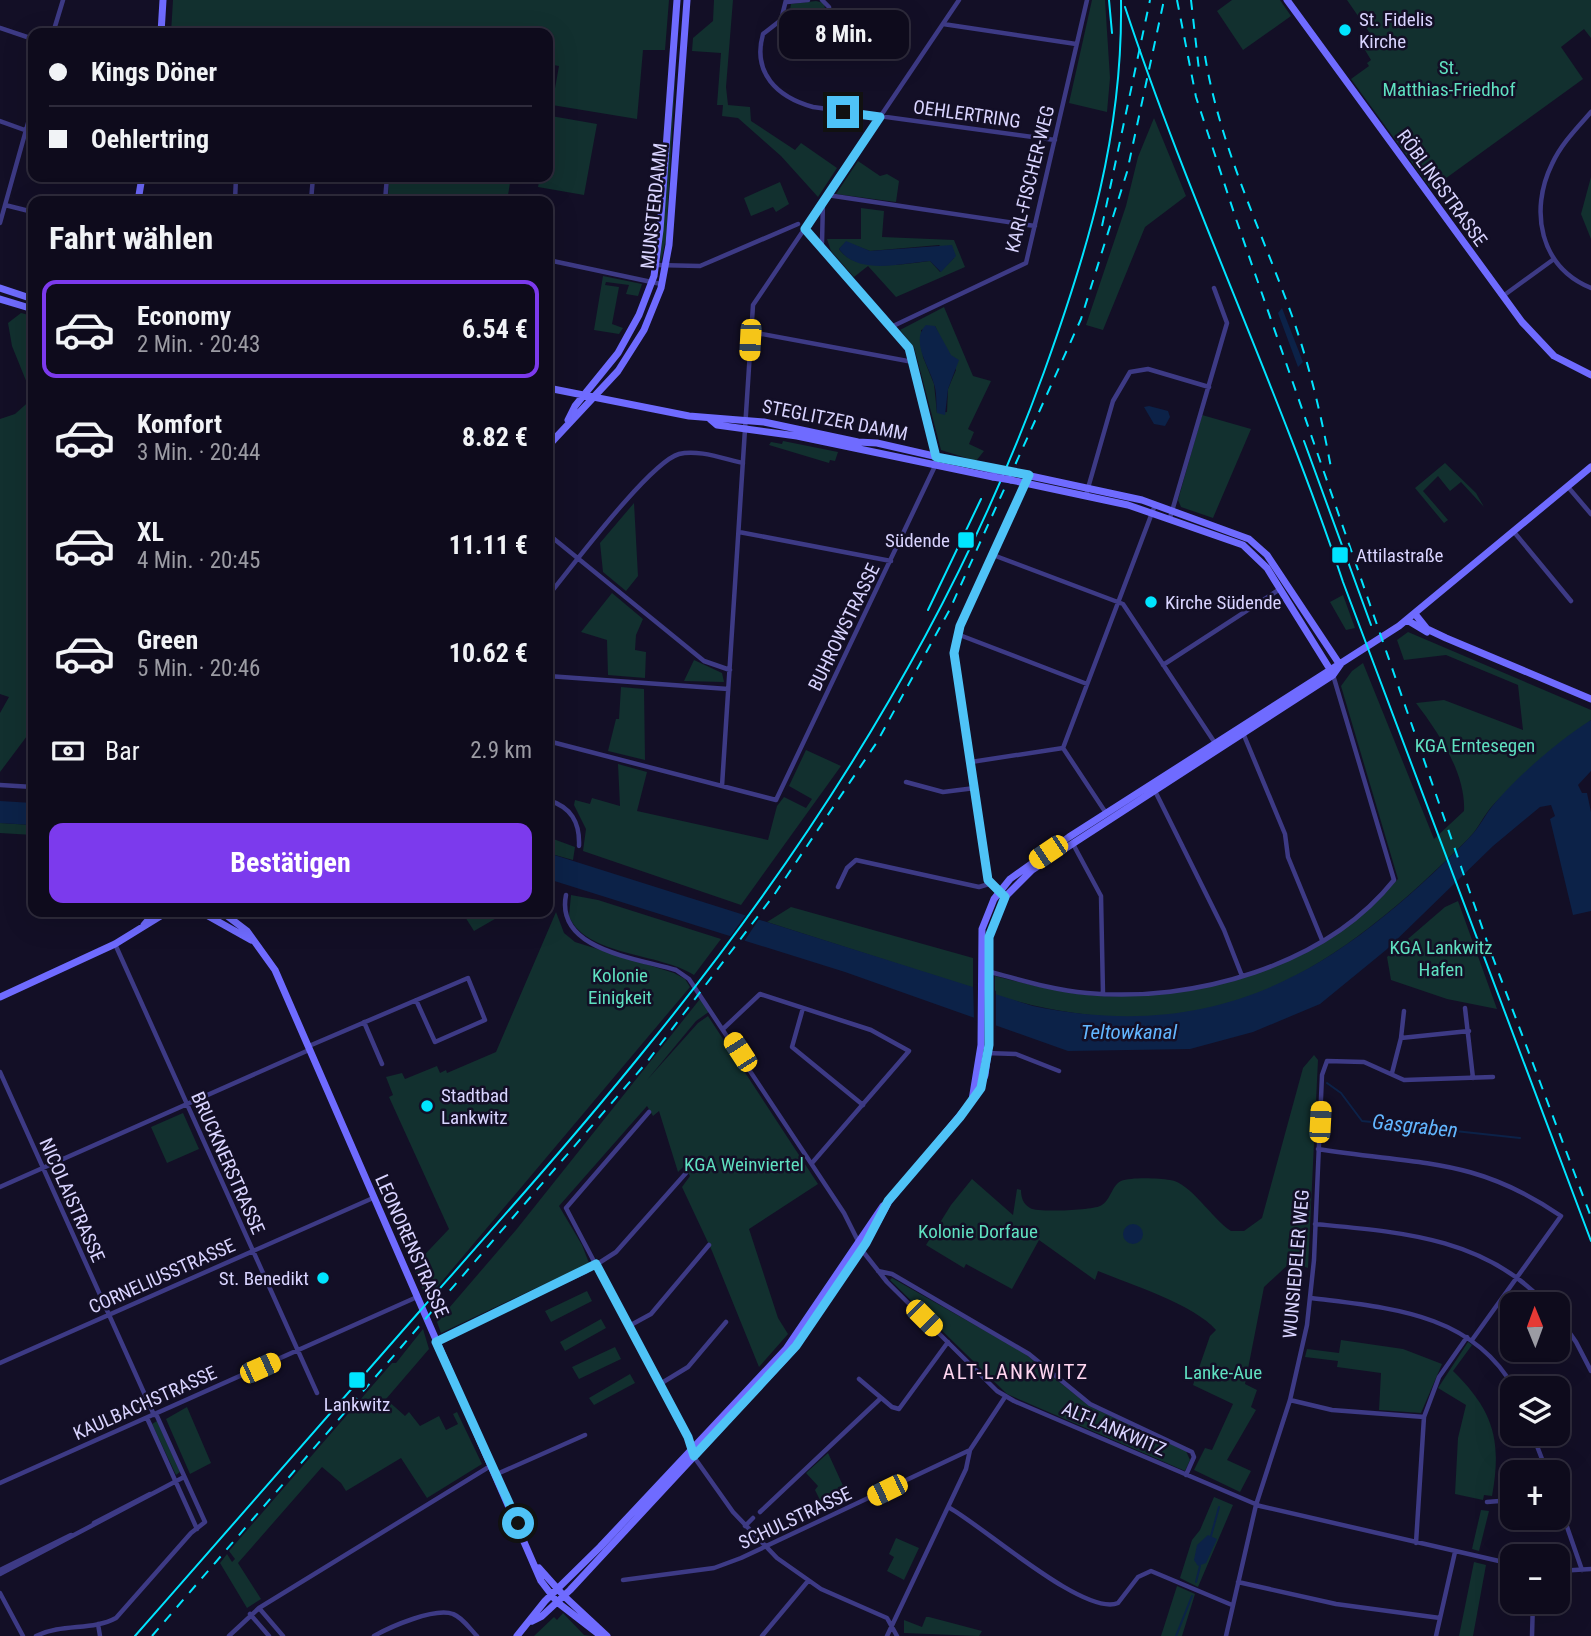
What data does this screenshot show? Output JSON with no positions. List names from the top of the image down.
{
  "streets": {
    "main road": [
      "RÖBLINGSTRASSE",
      "MUNSTERDAMM",
      "STEGLITZER DAMM",
      "LEONORENSTRASSE"
    ],
    "street": [
      "OEHLERTRING",
      "KARL-FISCHER-WEG",
      "BUHROWSTRASSE",
      "BRUCKNERSTRASSE",
      "NICOLAISTRASSE",
      "WUNSIEDELER WEG",
      "CORNELIUSSTRASSE",
      "KAULBACHSTRASSE",
      "ALT-LANKWITZ",
      "SCHULSTRASSE"
    ]
  },
  "crossings": [
    ["OEHLERTRING", "KARL-FISCHER-WEG"],
    ["MUNSTERDAMM", "STEGLITZER DAMM"],
    ["STEGLITZER DAMM", "BUHROWSTRASSE"],
    ["BRUCKNERSTRASSE", "CORNELIUSSTRASSE"],
    ["BRUCKNERSTRASSE", "KAULBACHSTRASSE"],
    ["NICOLAISTRASSE", "CORNELIUSSTRASSE"],
    ["NICOLAISTRASSE", "KAULBACHSTRASSE"],
    ["LEONORENSTRASSE", "CORNELIUSSTRASSE"],
    ["LEONORENSTRASSE", "KAULBACHSTRASSE"],
    ["WUNSIEDELER WEG", "ALT-LANKWITZ"]
  ],
  "districts": ["ALT-LANKWITZ"],
  "water": ["Teltowkanal", "Gasgraben"],
  "parks": [
    "St. Matthias-Friedhof",
    "KGA Erntesegen",
    "KGA Lankwitz Hafen",
    "Kolonie Einigkeit",
    "KGA Weinviertel",
    "Kolonie Dorfaue",
    "Lanke-Aue"
  ],
  "places": {
    "other": [
      "St. Fidelis Kirche",
      "Kirche Südende",
      "Stadtbad Lankwitz",
      "St. Benedikt"
    ],
    "transit": ["Südende", "Attilastraße", "Lankwitz"]
  },
  "north": "top",
  "page": {
    "bubble": "8 Min.",
    "banner": ["Kings Döner", "Oehlertring"],
    "heading": "Fahrt wählen",
    "list": [
      {
        "name": "Economy",
        "note": "2 Min. · 20:43",
        "value": "6.54 €"
      },
      {
        "name": "Komfort",
        "note": "3 Min. · 20:44",
        "value": "8.82 €"
      },
      {
        "name": "XL",
        "note": "4 Min. · 20:45",
        "value": "11.11 €"
      },
      {
        "name": "Green",
        "note": "5 Min. · 20:46",
        "value": "10.62 €"
      }
    ],
    "pay": ["Bar", "2.9 km"],
    "buttons": "Bestätigen",
    "map_buttons": ["+", "−"]
  }
}
